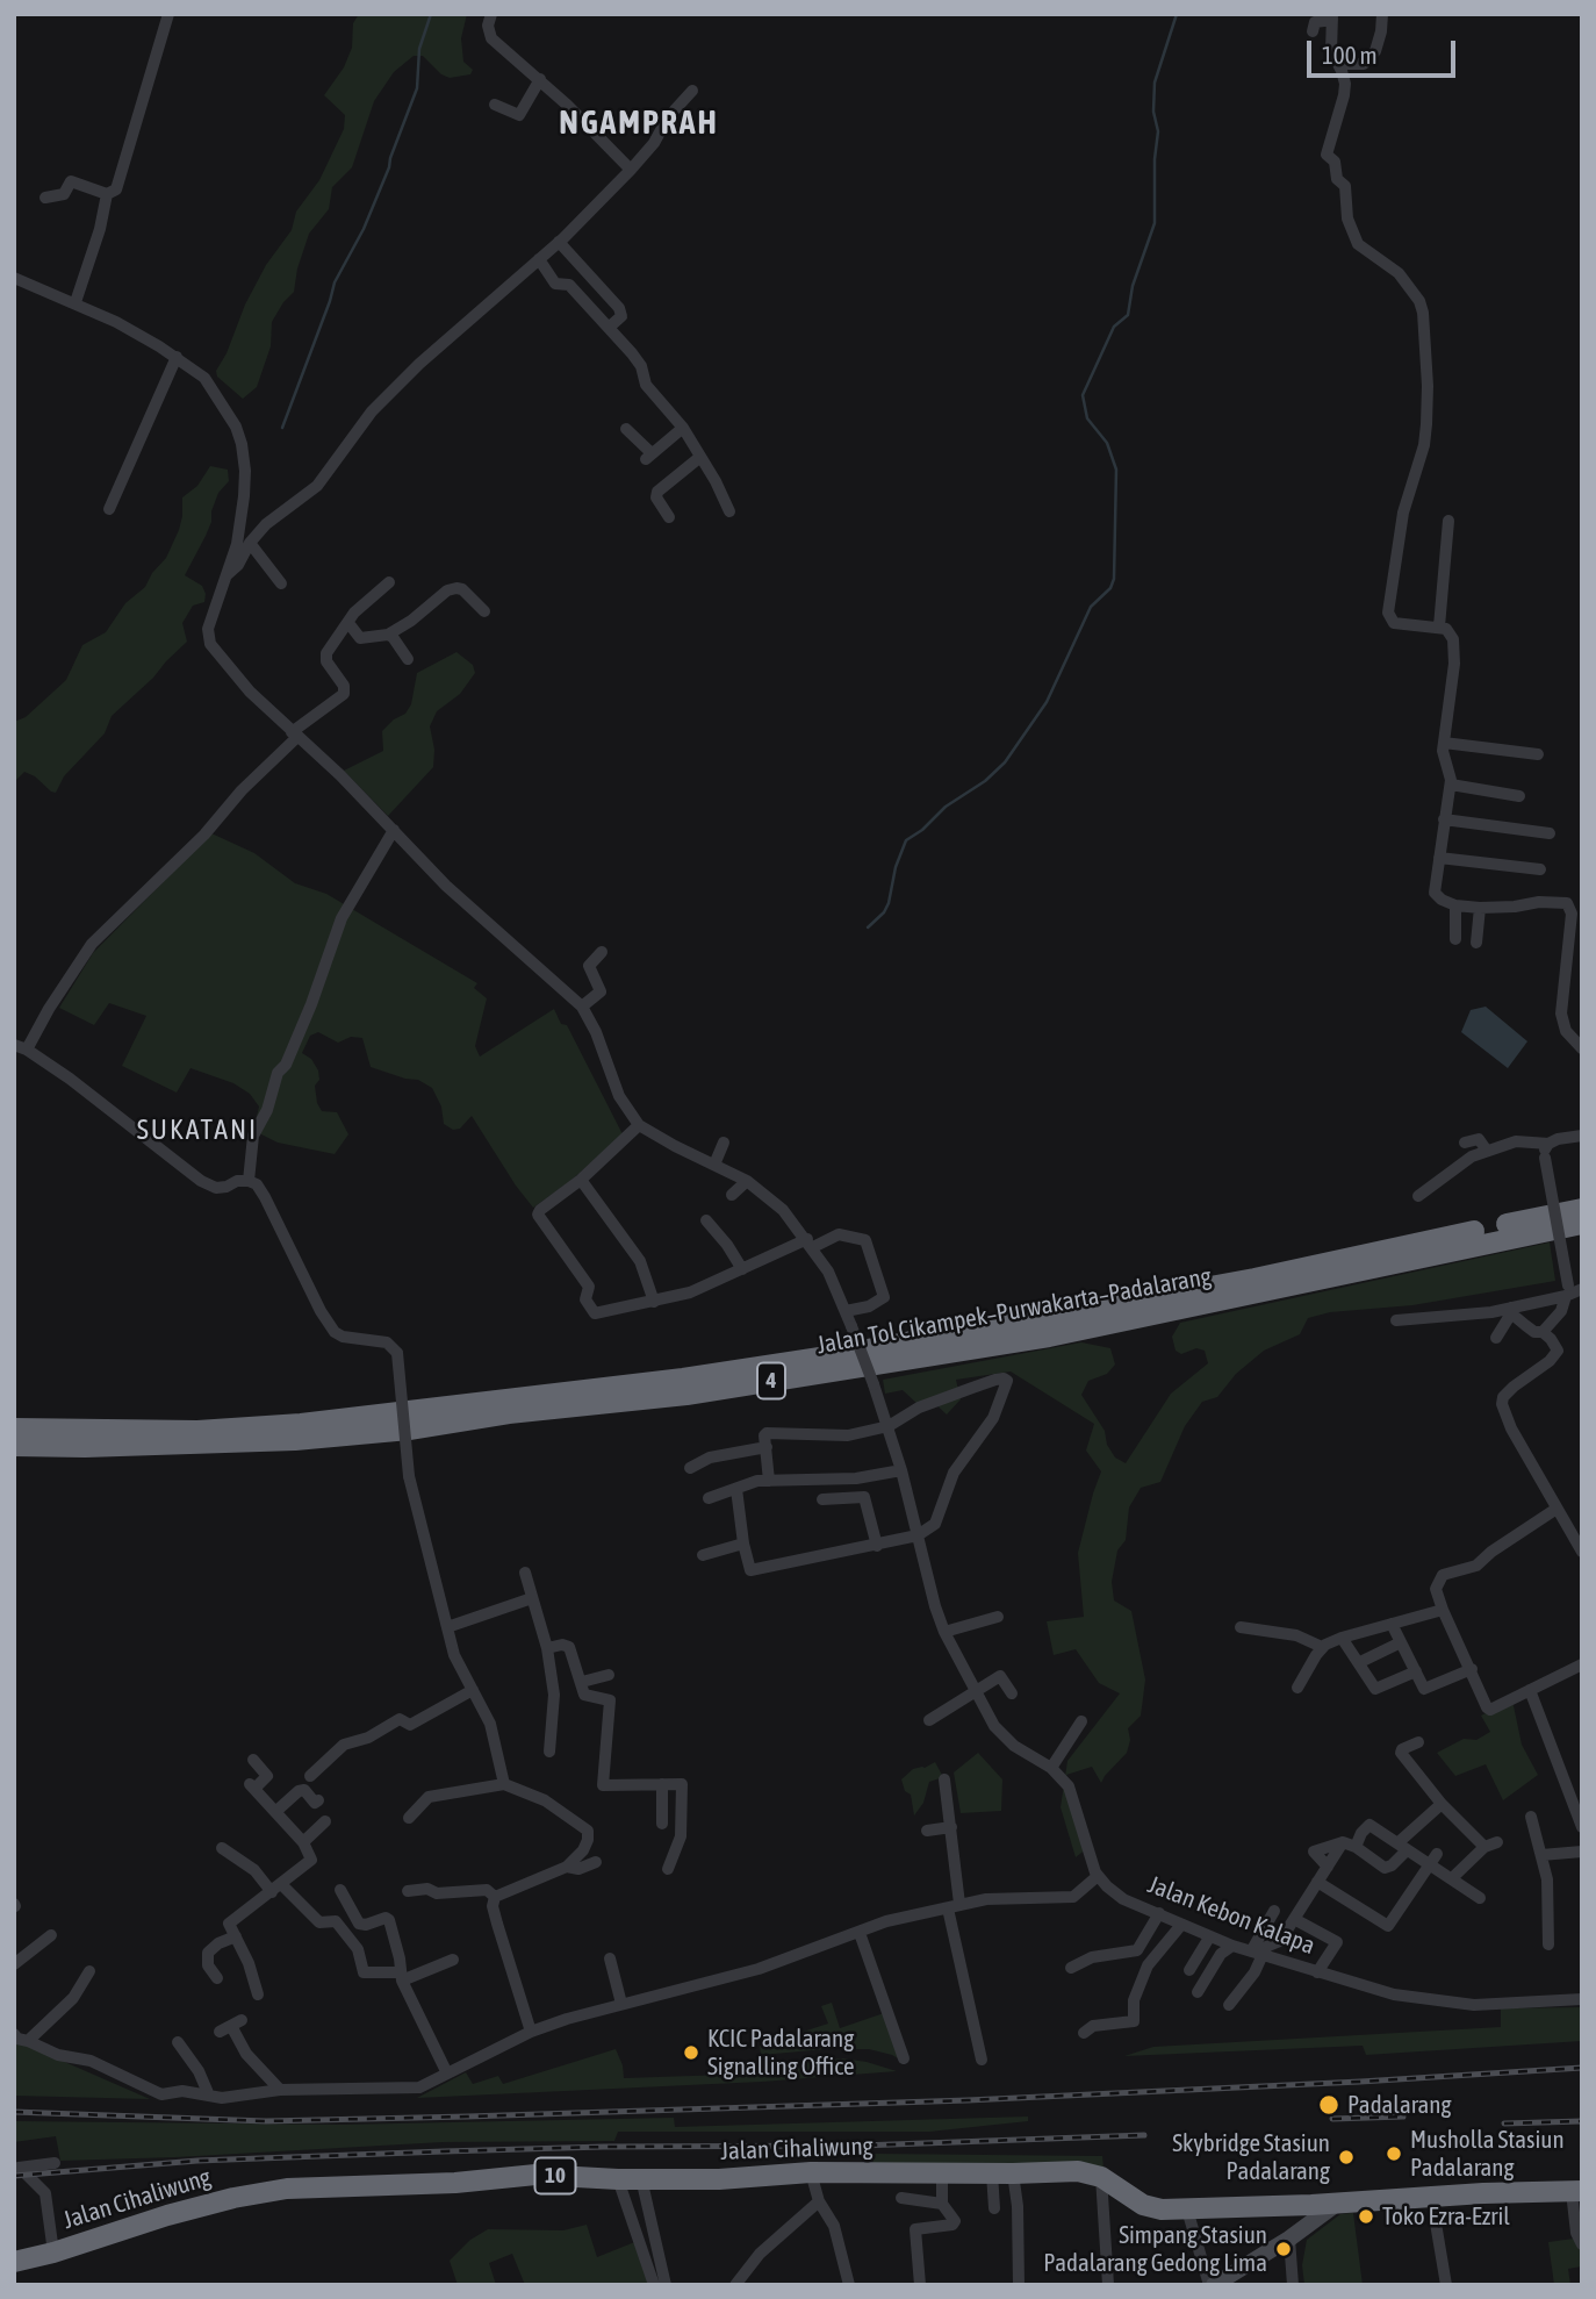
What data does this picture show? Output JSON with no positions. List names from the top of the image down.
{
  "streets": {
    "highway": [
      "Jalan Tol Cikampek–Purwakarta–Padalarang",
      "4",
      "Jalan Cihaliwung",
      "10"
    ],
    "street": ["Jalan Kebon Kalapa"]
  },
  "districts": ["NGAMPRAH", "SUKATANI"],
  "places": [
    "KCIC Padalarang Signalling Office",
    "Padalarang",
    "Musholla Stasiun Padalarang",
    "Skybridge Stasiun Padalarang",
    "Toko Ezra-Ezril",
    "Simpang Stasiun Padalarang Gedong Lima"
  ],
  "scale_bar": "100 m"
}
